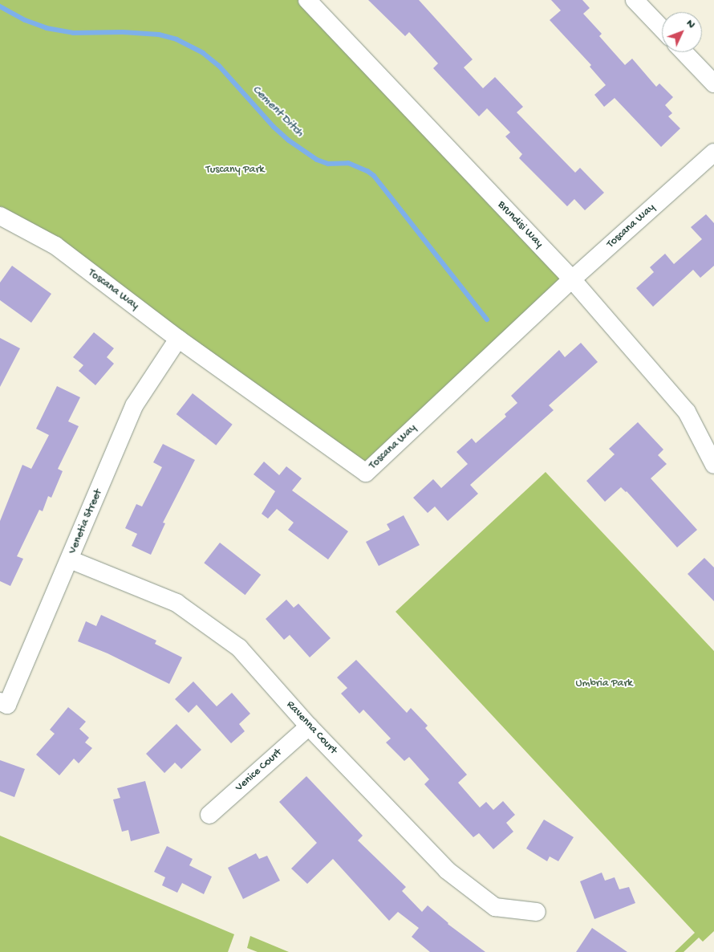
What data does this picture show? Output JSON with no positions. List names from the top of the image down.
{
  "streets": {
    "street": [
      "Brundisi Way",
      "Toscana Way",
      "Venetia Street",
      "Ravenna Court",
      "Venice Court"
    ]
  },
  "crossings": [
    ["Brundisi Way", "Toscana Way"],
    ["Toscana Way", "Venetia Street"],
    ["Venetia Street", "Ravenna Court"],
    ["Ravenna Court", "Venice Court"]
  ],
  "water": ["Cement Ditch"],
  "parks": ["Tuscany Park", "Umbria Park"],
  "north": "top right"
}
